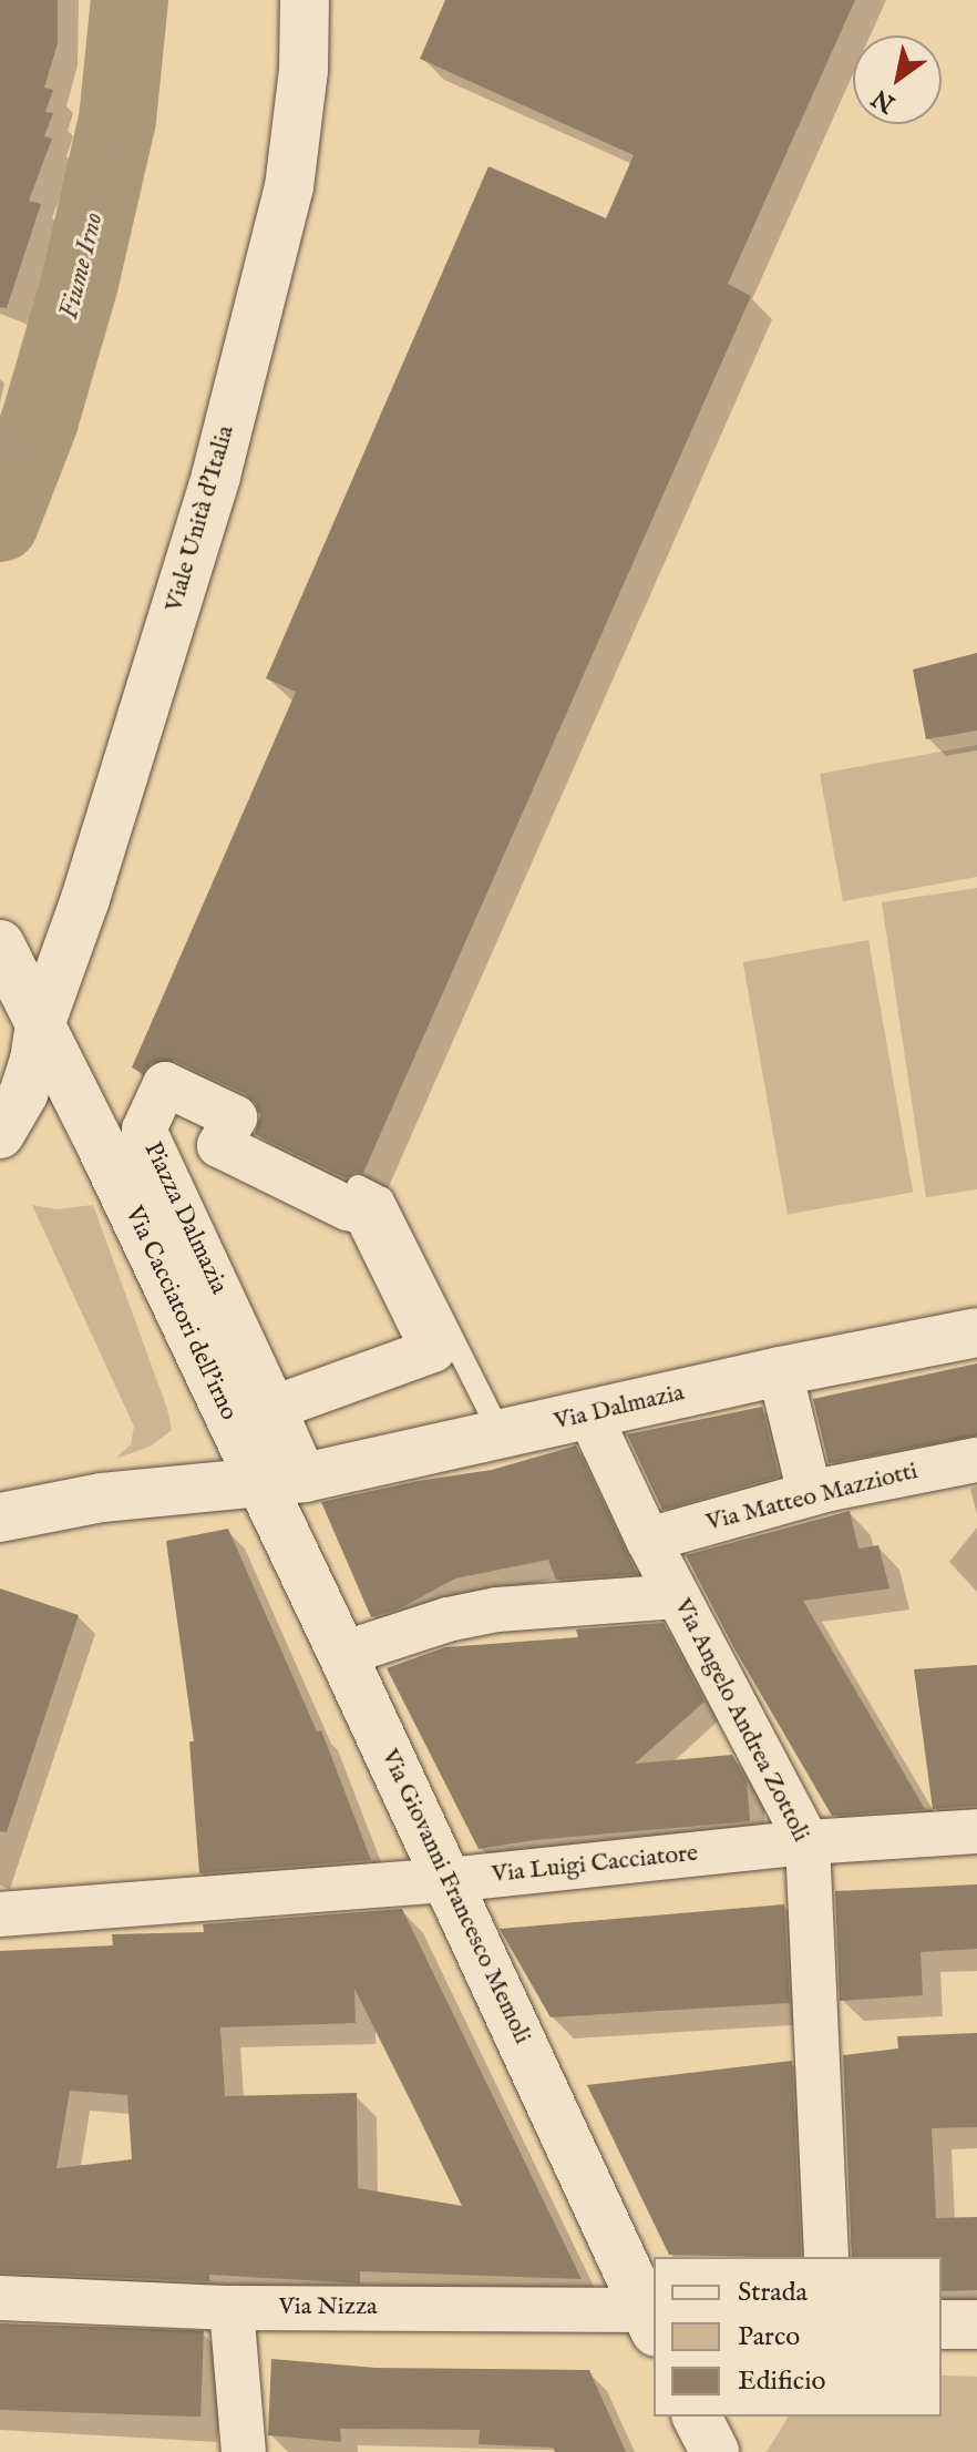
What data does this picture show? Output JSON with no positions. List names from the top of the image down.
{
  "streets": {
    "main road": [
      "Viale Unità d'Italia",
      "Via Cacciatori dell'irno",
      "Via Dalmazia",
      "Via Giovanni Francesco Memoli"
    ],
    "street": [
      "Piazza Dalmazia",
      "Via Matteo Mazziotti",
      "Via Angelo Andrea Zottoli",
      "Via Luigi Cacciatore",
      "Via Nizza"
    ]
  },
  "crossings": [
    ["Viale Unità d'Italia", "Via Cacciatori dell'irno"],
    ["Piazza Dalmazia", "Via Cacciatori dell'irno"],
    ["Piazza Dalmazia", "Via Dalmazia"],
    ["Piazza Dalmazia", "Via Giovanni Francesco Memoli"],
    ["Via Cacciatori dell'irno", "Via Dalmazia"],
    ["Via Cacciatori dell'irno", "Via Giovanni Francesco Memoli"],
    ["Via Dalmazia", "Via Angelo Andrea Zottoli"],
    ["Via Dalmazia", "Via Giovanni Francesco Memoli"],
    ["Via Matteo Mazziotti", "Via Angelo Andrea Zottoli"],
    ["Via Angelo Andrea Zottoli", "Via Luigi Cacciatore"],
    ["Via Luigi Cacciatore", "Via Giovanni Francesco Memoli"],
    ["Via Giovanni Francesco Memoli", "Via Nizza"]
  ],
  "water": ["Fiume Irno"],
  "legend": ["Strada", "Parco", "Edificio"],
  "north": "bottom left"
}
